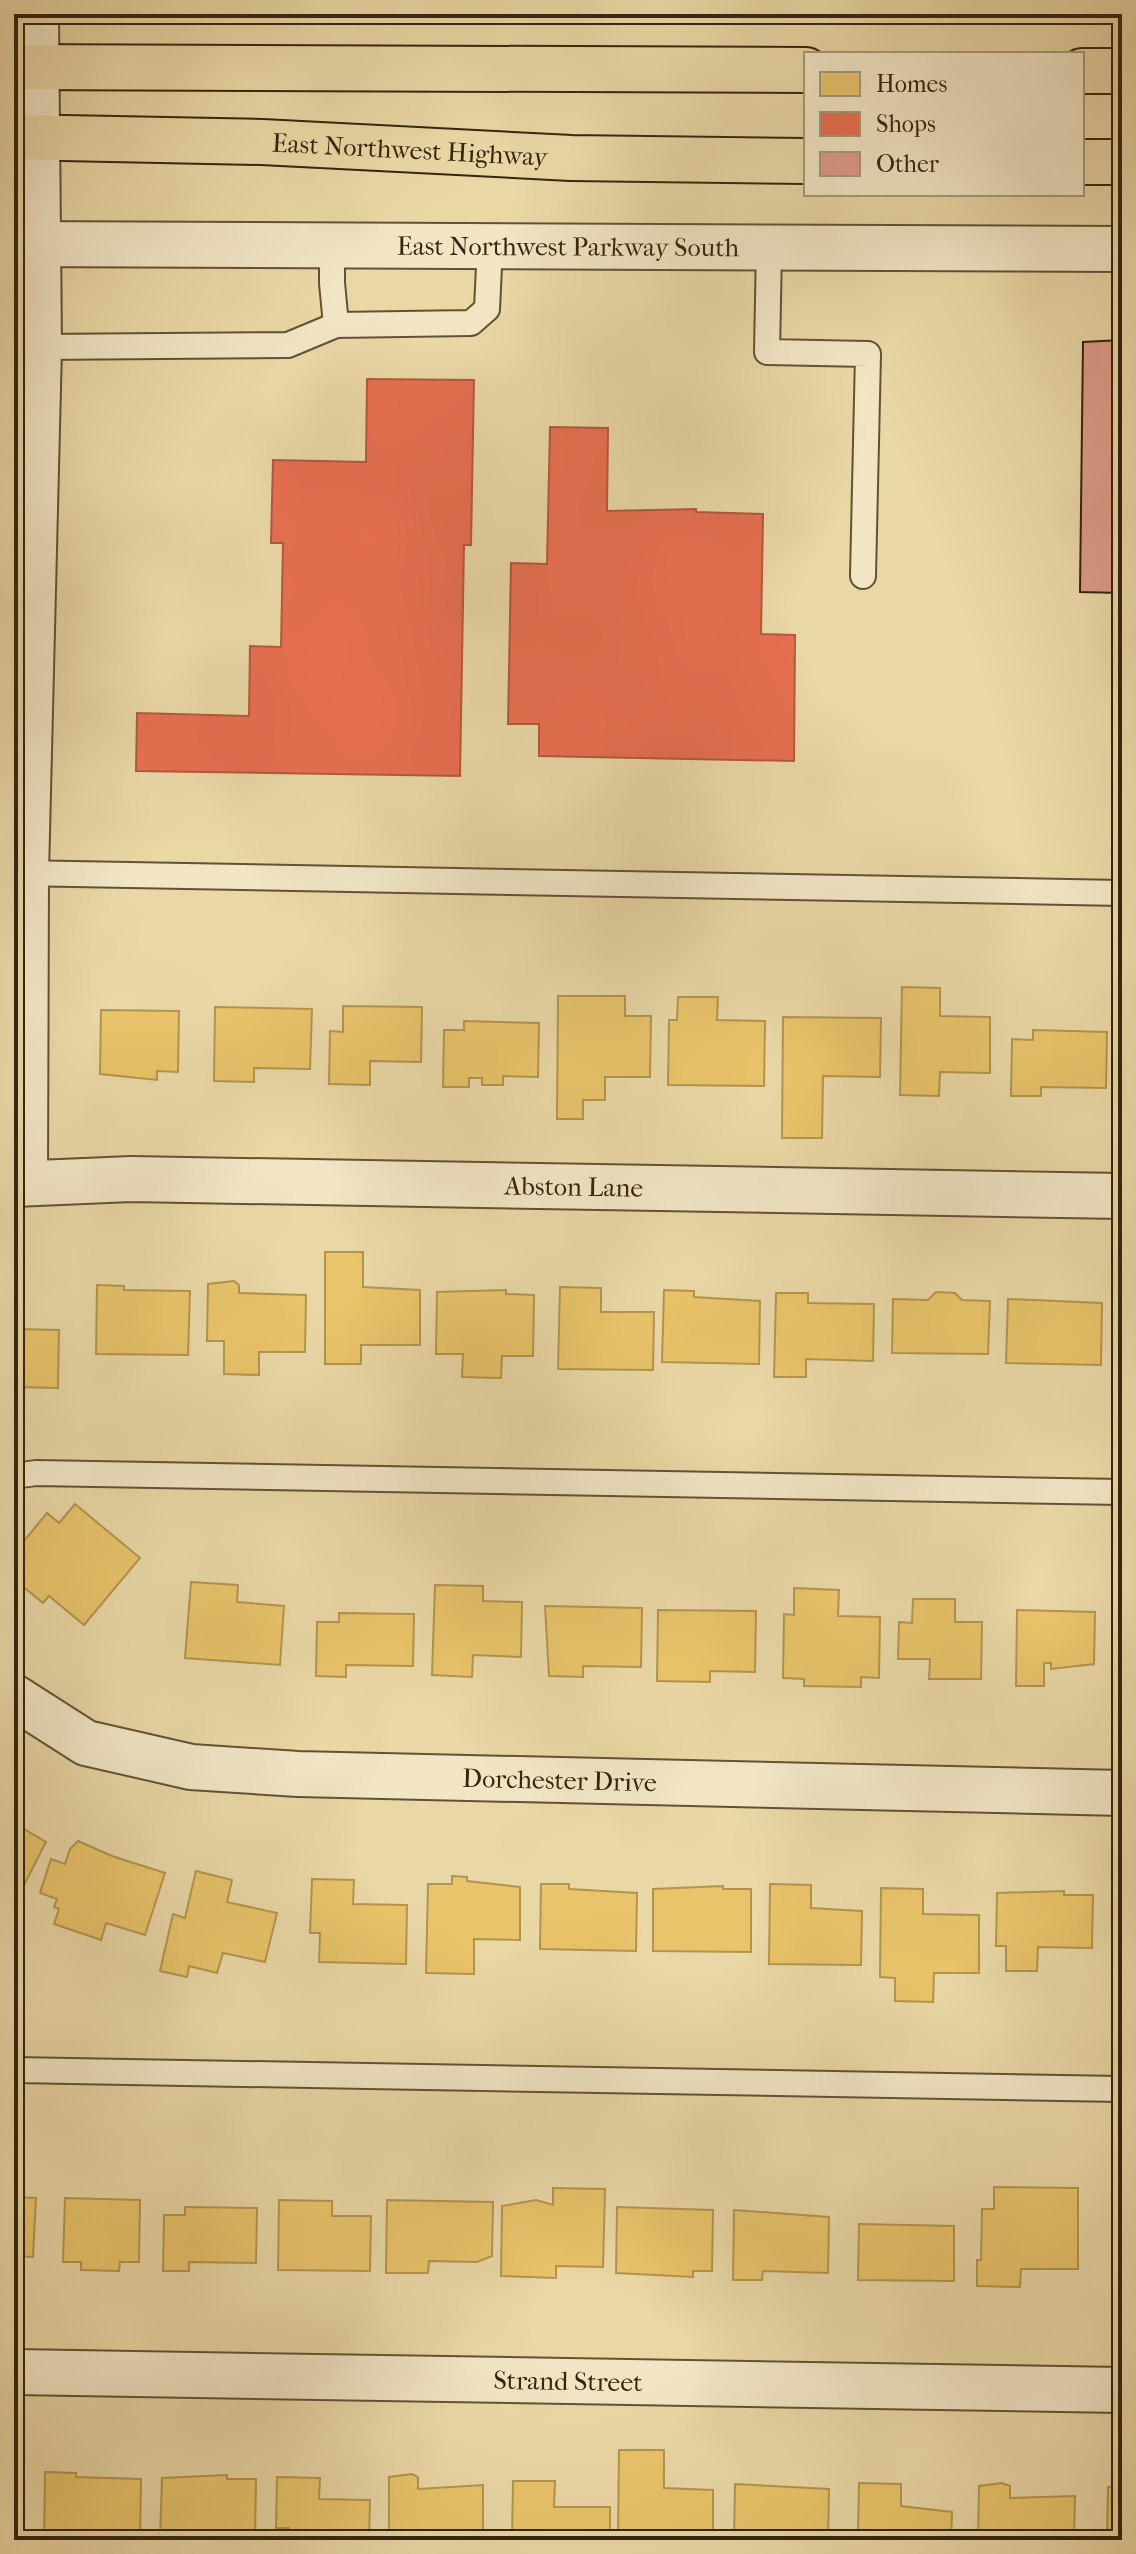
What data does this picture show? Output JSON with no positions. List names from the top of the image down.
{
  "streets": {
    "main road": ["East Northwest Highway"],
    "street": [
      "East Northwest Parkway South",
      "Abston Lane",
      "Dorchester Drive",
      "Strand Street"
    ]
  },
  "legend": ["Homes", "Shops", "Other"]
}
